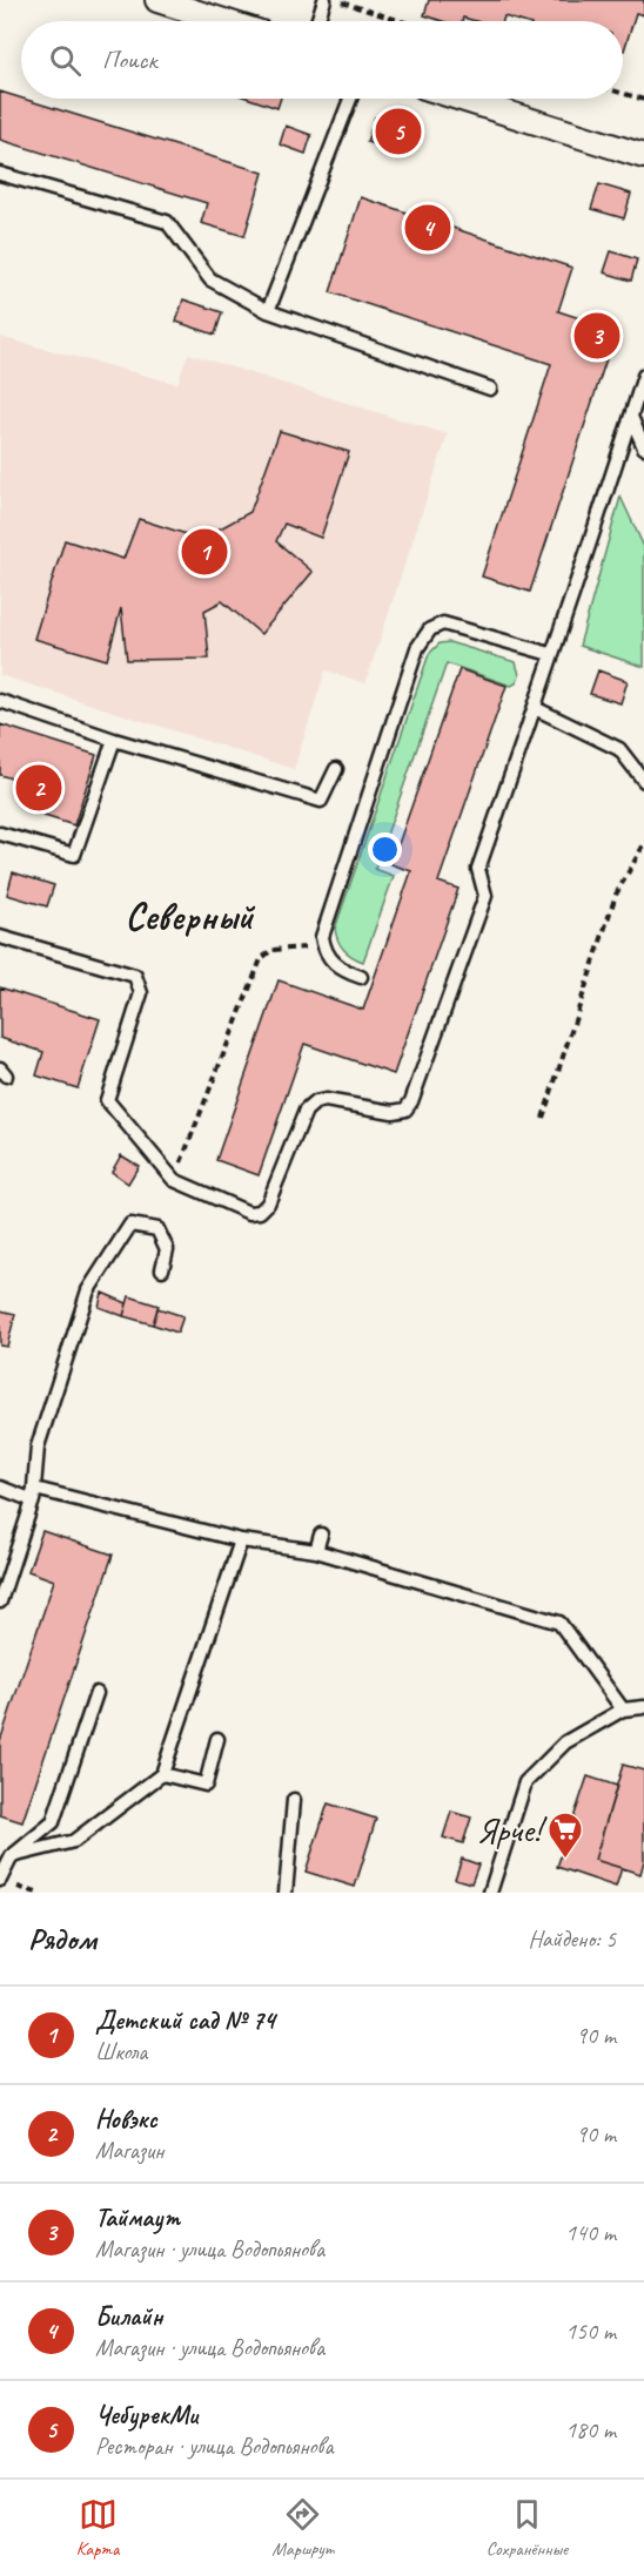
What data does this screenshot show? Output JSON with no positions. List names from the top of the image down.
{
  "districts": ["Северный"],
  "places": {
    "supermarket": ["Ярче!"]
  },
  "page": {
    "search": "Поиск",
    "pins": [
      "5",
      "4",
      "3",
      "1",
      "2"
    ],
    "heading": ["Рядом", "Найдено: 5"],
    "list": [
      {
        "mark": "1",
        "name": "Детский сад № 74",
        "note": "Школа",
        "value": "90 m"
      },
      {
        "mark": "2",
        "name": "Новэкс",
        "note": "Магазин",
        "value": "90 m"
      },
      {
        "mark": "3",
        "name": "Таймаут",
        "note": "Магазин · улица Водопьянова",
        "value": "140 m"
      },
      {
        "mark": "4",
        "name": "Билайн",
        "note": "Магазин · улица Водопьянова",
        "value": "150 m"
      },
      {
        "mark": "5",
        "name": "ЧебурекМи",
        "note": "Ресторан · улица Водопьянова",
        "value": "180 m"
      }
    ],
    "nav": ["Карта", "Маршрут", "Сохранённые"]
  }
}
